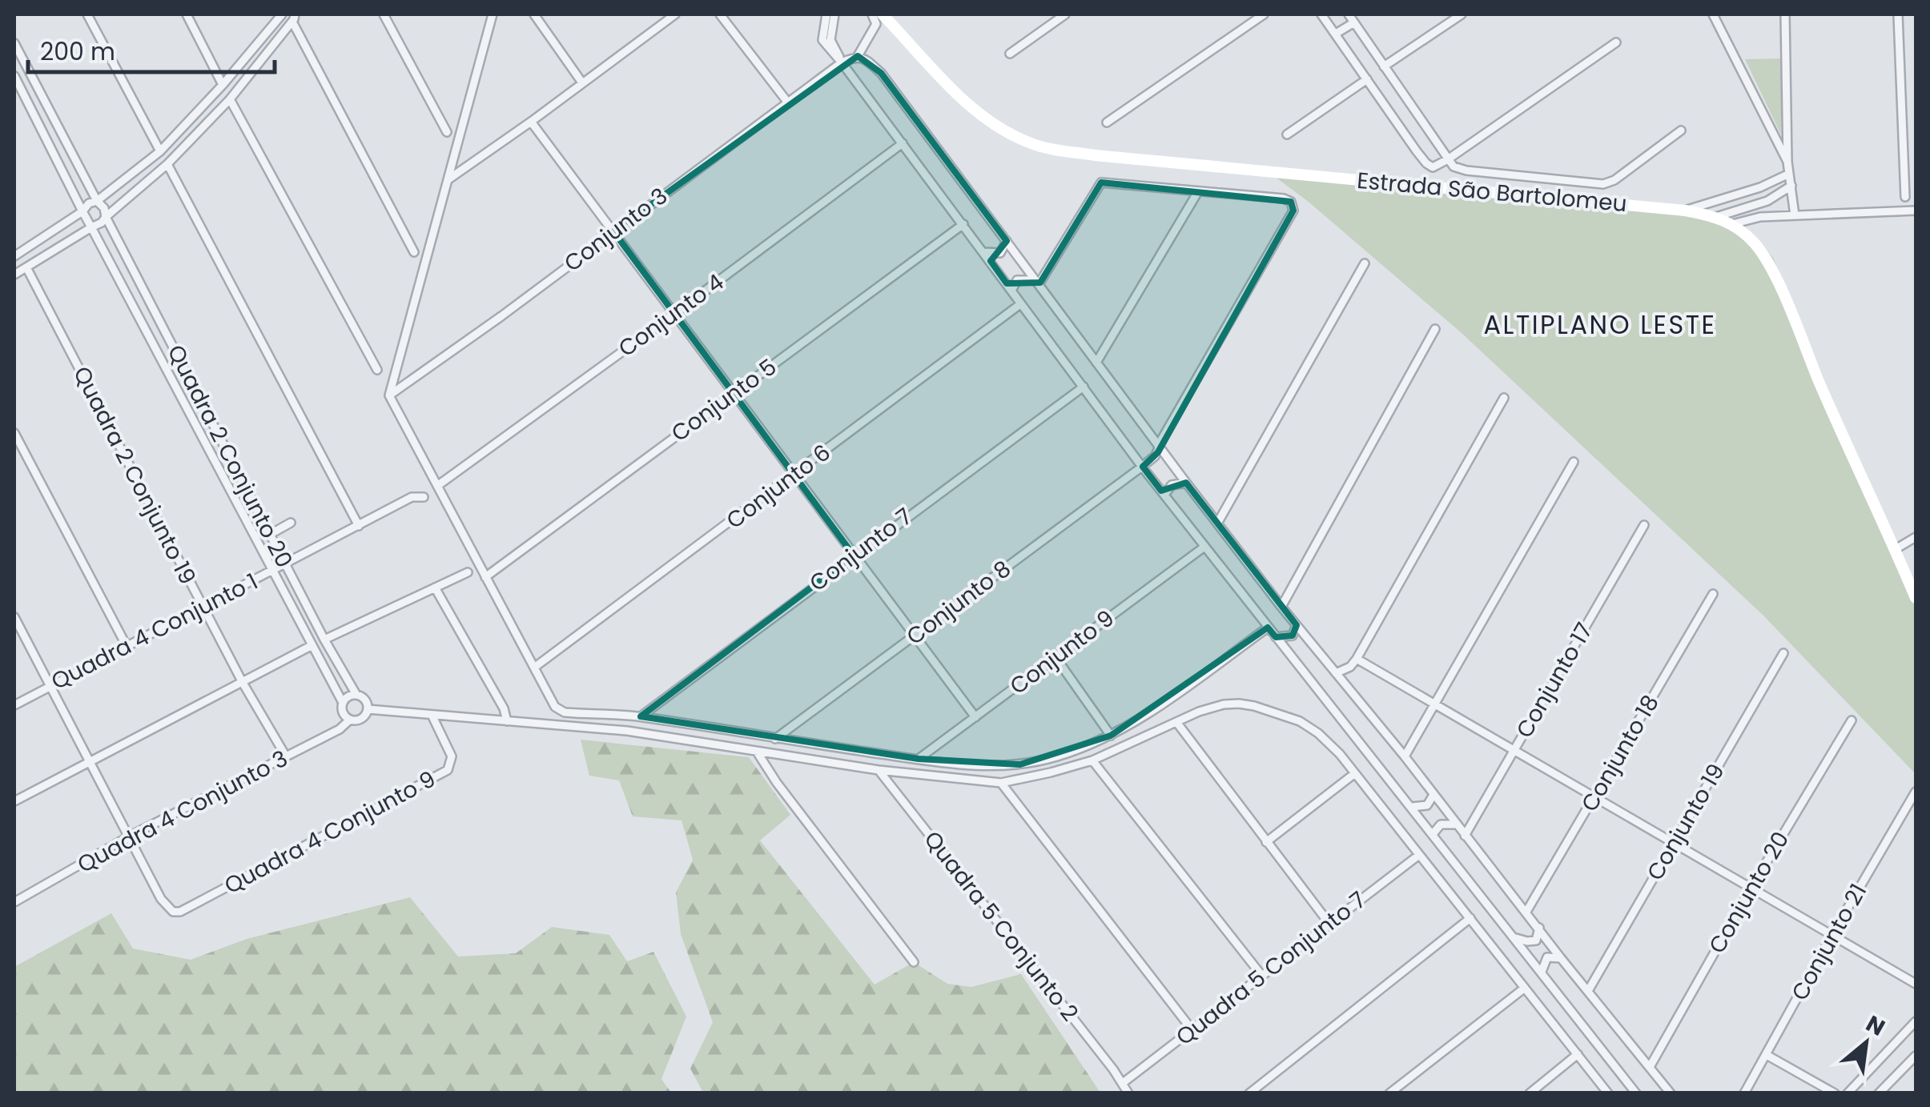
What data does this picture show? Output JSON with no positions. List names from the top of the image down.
{
  "streets": {
    "street": [
      "Estrada São Bartolomeu",
      "Conjunto 3",
      "Conjunto 4",
      "Conjunto 5",
      "Quadra 2 Conjunto 20",
      "Quadra 2 Conjunto 19",
      "Conjunto 6",
      "Conjunto 7",
      "Conjunto 8",
      "Quadra 4 Conjunto 1",
      "Conjunto 9",
      "Conjunto 17",
      "Conjunto 18",
      "Quadra 4 Conjunto 3",
      "Conjunto 19",
      "Quadra 4 Conjunto 9",
      "Conjunto 20",
      "Quadra 5 Conjunto 2",
      "Conjunto 21",
      "Quadra 5 Conjunto 7"
    ]
  },
  "crossings": [
    ["Quadra 2 Conjunto 20", "Quadra 4 Conjunto 1"],
    ["Quadra 2 Conjunto 20", "Quadra 4 Conjunto 3"],
    ["Quadra 2 Conjunto 19", "Quadra 4 Conjunto 1"],
    ["Quadra 2 Conjunto 19", "Quadra 4 Conjunto 3"],
    ["Quadra 4 Conjunto 3", "Quadra 4 Conjunto 9"],
    ["Quadra 5 Conjunto 2", "Quadra 5 Conjunto 7"]
  ],
  "districts": ["ALTIPLANO LESTE"],
  "scale_bar": "200 m",
  "north": "top right"
}
